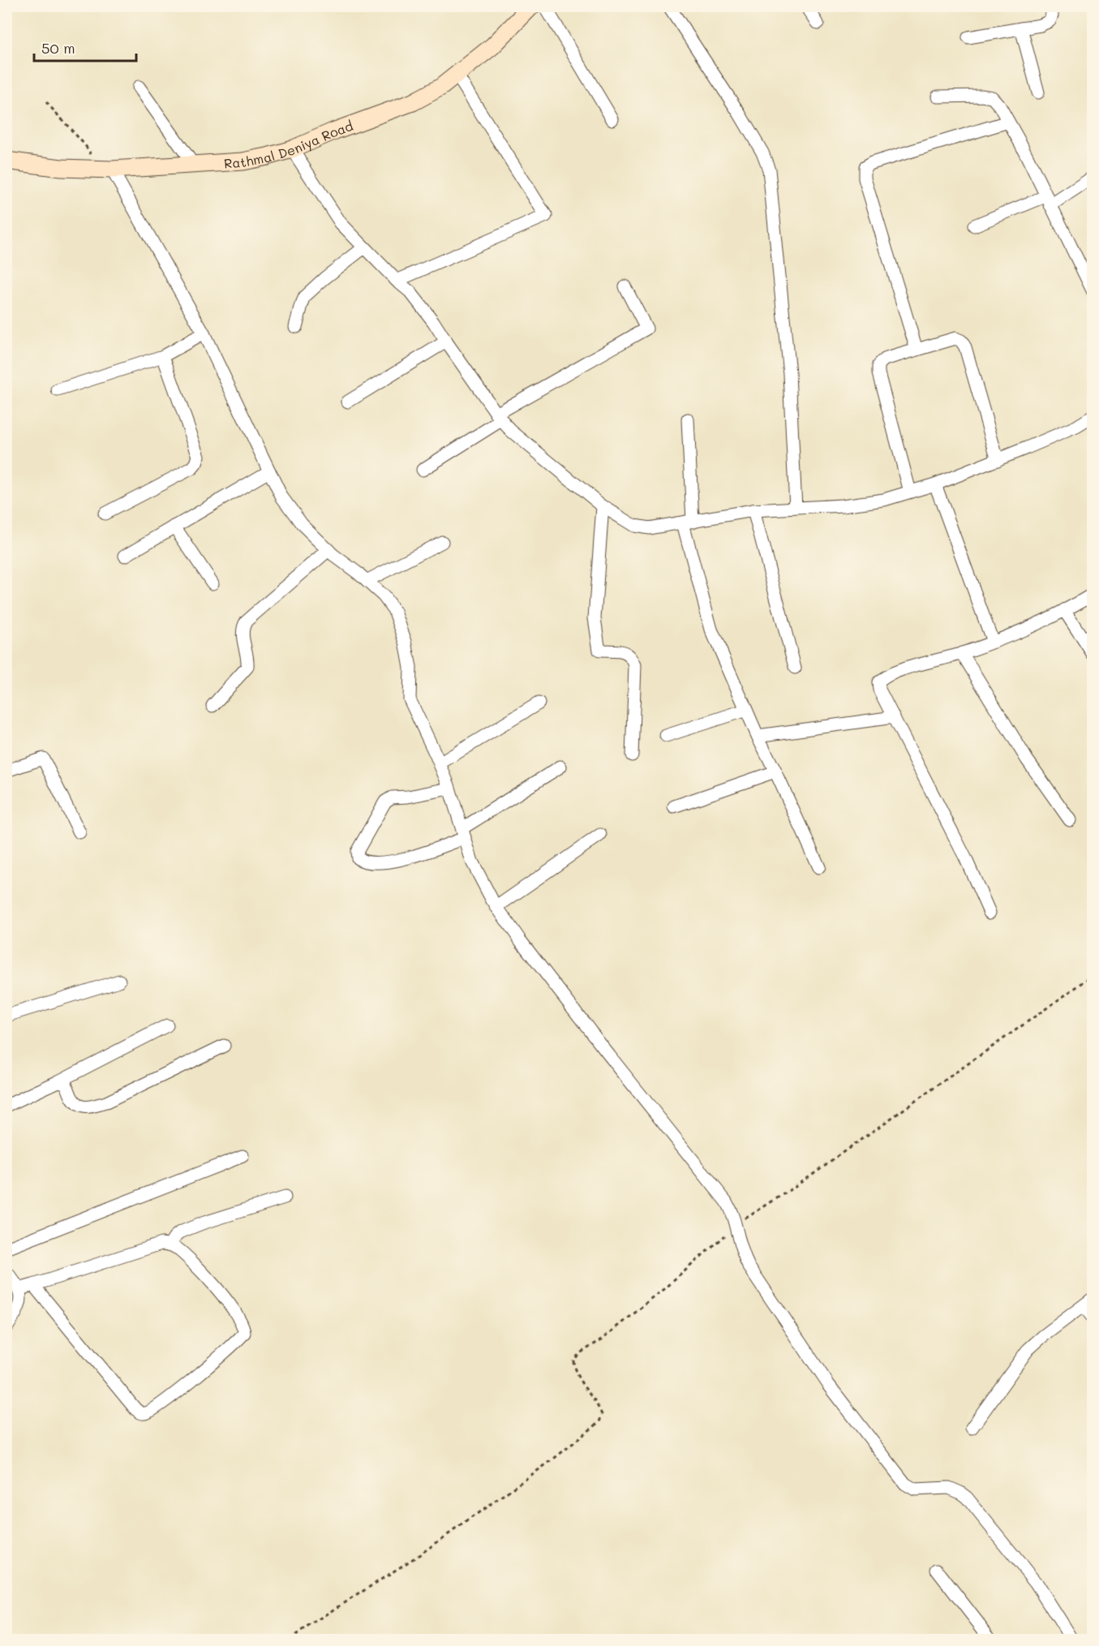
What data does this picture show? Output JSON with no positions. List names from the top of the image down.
{
  "streets": {
    "street": ["Rathmal Deniya Road"]
  },
  "scale_bar": "50 m"
}
